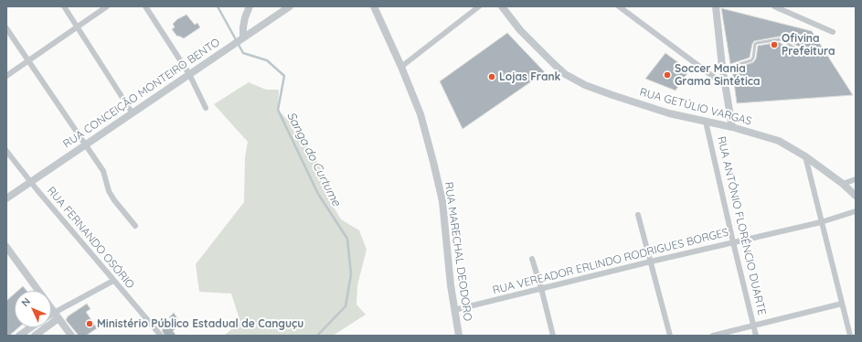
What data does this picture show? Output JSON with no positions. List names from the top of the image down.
{
  "streets": {
    "street": [
      "RUA CONCEIÇÃO MONTEIRO BENTO",
      "RUA GETÚLIO VARGAS",
      "RUA ANTÔNIO FLORÊNCIO DUARTE",
      "RUA FERNANDO OSÓRIO",
      "RUA MARECHAL DEODORO",
      "RUA VEREADOR ERLINDO RODRIGUES BORGES"
    ]
  },
  "crossings": [
    ["RUA CONCEIÇÃO MONTEIRO BENTO", "RUA FERNANDO OSÓRIO"],
    ["RUA GETÚLIO VARGAS", "RUA ANTÔNIO FLORÊNCIO DUARTE"],
    ["RUA ANTÔNIO FLORÊNCIO DUARTE", "RUA VEREADOR ERLINDO RODRIGUES BORGES"],
    ["RUA MARECHAL DEODORO", "RUA VEREADOR ERLINDO RODRIGUES BORGES"]
  ],
  "water": ["Sanga do Curtume"],
  "places": [
    "Ofivina Prefeitura",
    "Soccer Mania Grama Sintética",
    "Lojas Frank",
    "Ministério Público Estadual de Canguçu"
  ],
  "north": "top left"
}
